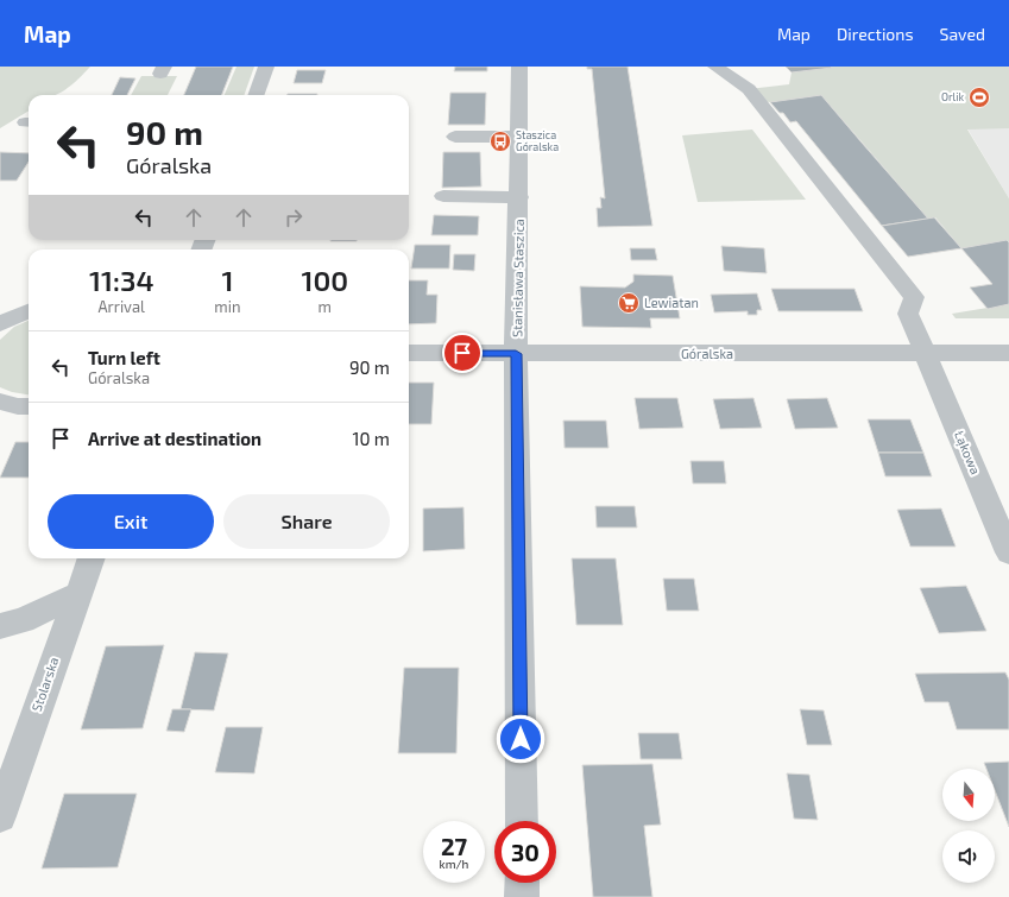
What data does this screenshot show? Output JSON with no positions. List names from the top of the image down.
{
  "streets": {
    "street": [
      "Stanisława Staszica",
      "Góralska",
      "Łąkowa",
      "Stolarska"
    ]
  },
  "crossings": [
    ["Stanisława Staszica", "Góralska"],
    ["Góralska", "Łąkowa"]
  ],
  "places": {
    "sports": ["Orlik"],
    "bus stop": ["Staszica Góralska"],
    "supermarket": ["Lewiatan"]
  },
  "north": "bottom",
  "page": {
    "header": "Map",
    "nav": ["Map", "Directions", "Saved"],
    "turn": ["90 m", "Góralska"],
    "eta": [
      "11:34",
      "Arrival",
      "1",
      "min",
      "100",
      "m"
    ],
    "list": [
      {
        "name": "Turn left",
        "note": "Góralska",
        "value": "90 m"
      },
      {
        "name": "Arrive at destination",
        "value": "10 m"
      }
    ],
    "buttons": ["Exit", "Share"],
    "speed": "27 km/h",
    "limit": "30"
  }
}
